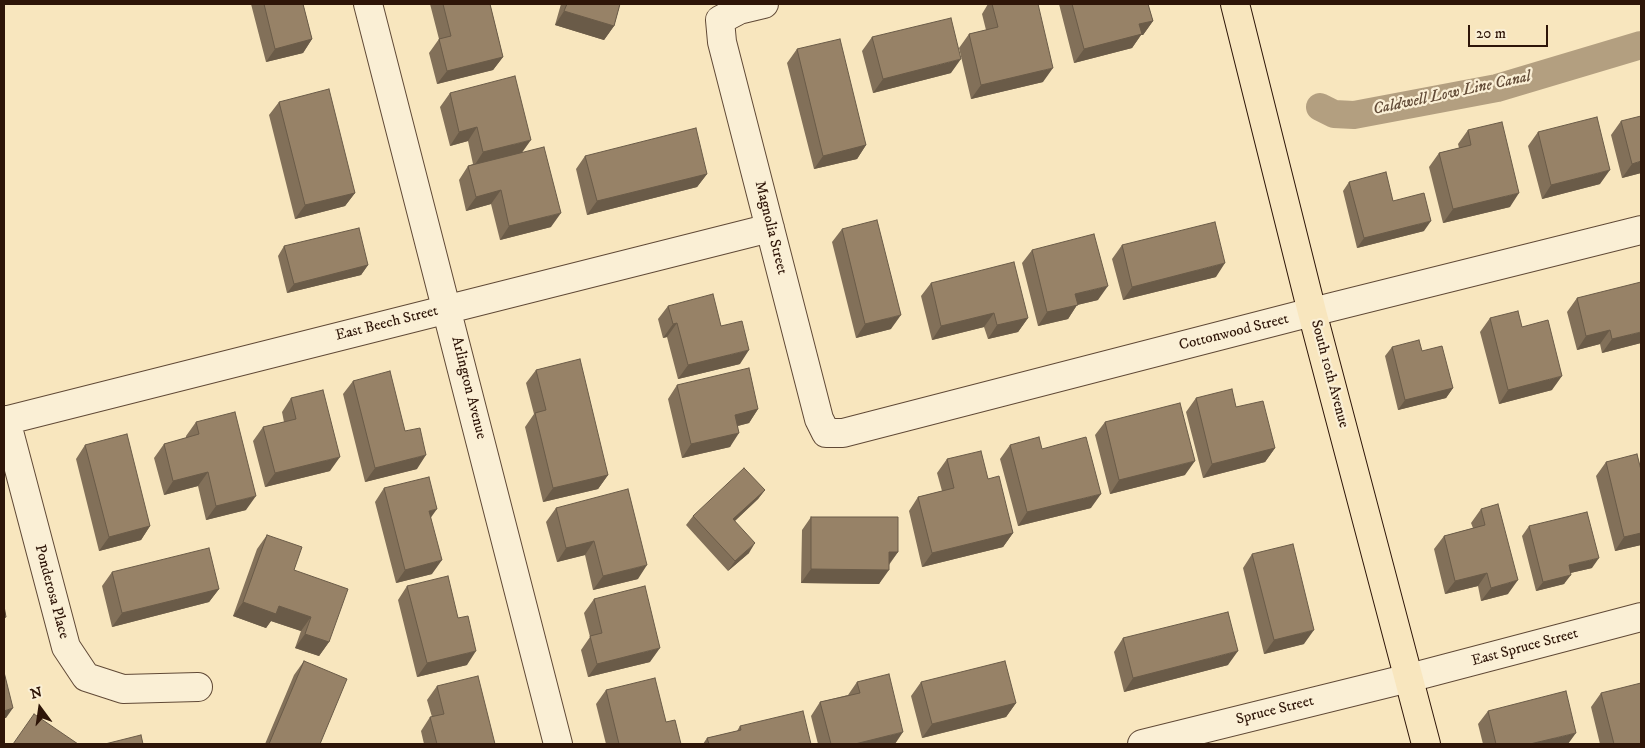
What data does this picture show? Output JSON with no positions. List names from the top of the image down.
{
  "streets": {
    "main road": ["South 10th Avenue"],
    "street": [
      "Magnolia Street",
      "East Beech Street",
      "Cottonwood Street",
      "Arlington Avenue",
      "Ponderosa Place",
      "East Spruce Street",
      "Spruce Street"
    ]
  },
  "crossings": [
    ["Magnolia Street", "East Beech Street"],
    ["Magnolia Street", "Cottonwood Street"],
    ["East Beech Street", "Arlington Avenue"],
    ["East Beech Street", "Ponderosa Place"],
    ["Cottonwood Street", "South 10th Avenue"],
    ["South 10th Avenue", "East Spruce Street"],
    ["South 10th Avenue", "Spruce Street"],
    ["East Spruce Street", "Spruce Street"]
  ],
  "water": ["Caldwell Low Line Canal"],
  "scale_bar": "20 m",
  "north": "top"
}
